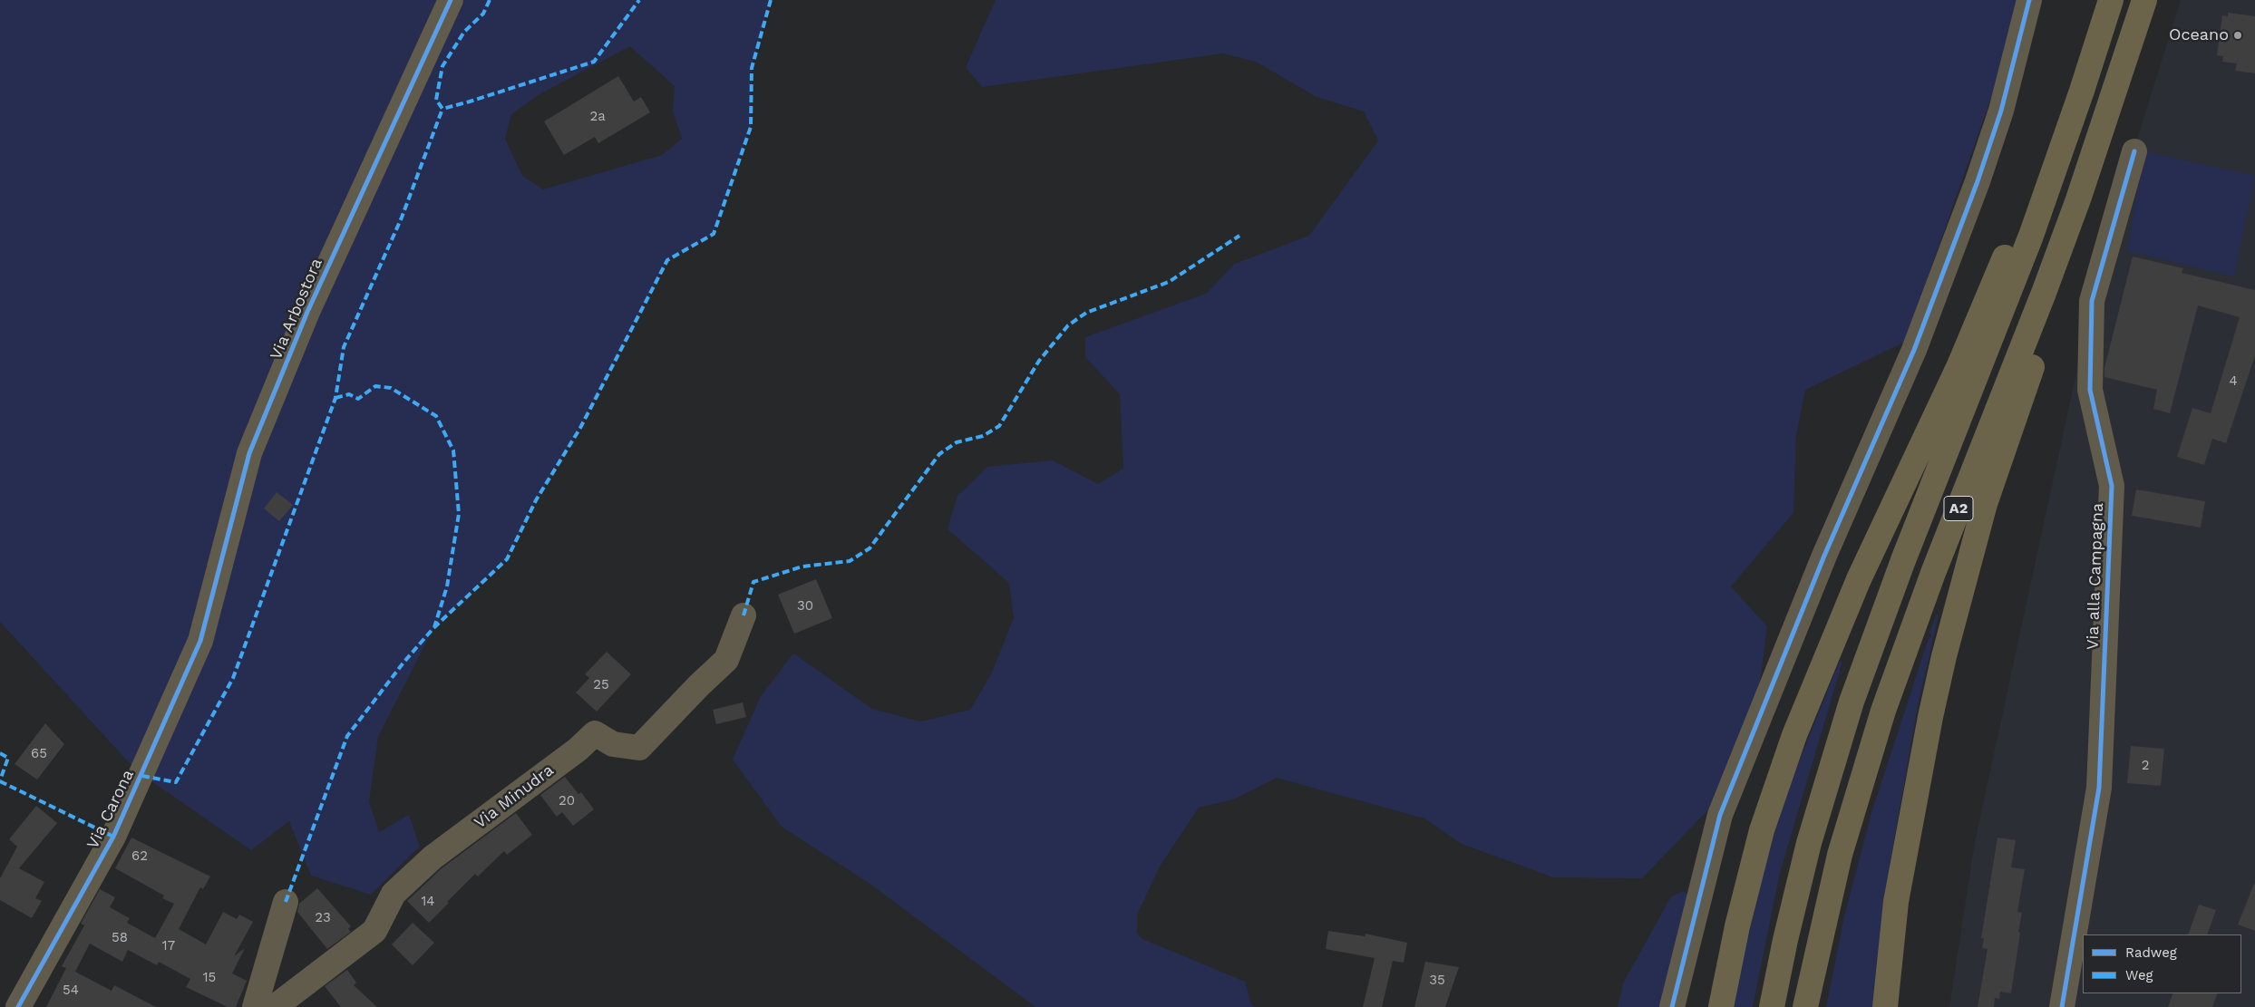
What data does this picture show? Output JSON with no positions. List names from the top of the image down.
{
  "streets": {
    "highway": ["A2"],
    "street": [
      "Via Arbostora",
      "Via alla Campagna",
      "Via Minudra",
      "Via Carona"
    ]
  },
  "crossings": [
    ["Via Arbostora", "Via Carona"]
  ],
  "places": ["Oceano"],
  "house_numbers": [
    "2a",
    "4",
    "30",
    "25",
    "65",
    "2",
    "20",
    "62",
    "14",
    "23",
    "58",
    "17",
    "15",
    "35",
    "54"
  ],
  "legend": ["Radweg", "Weg"]
}
